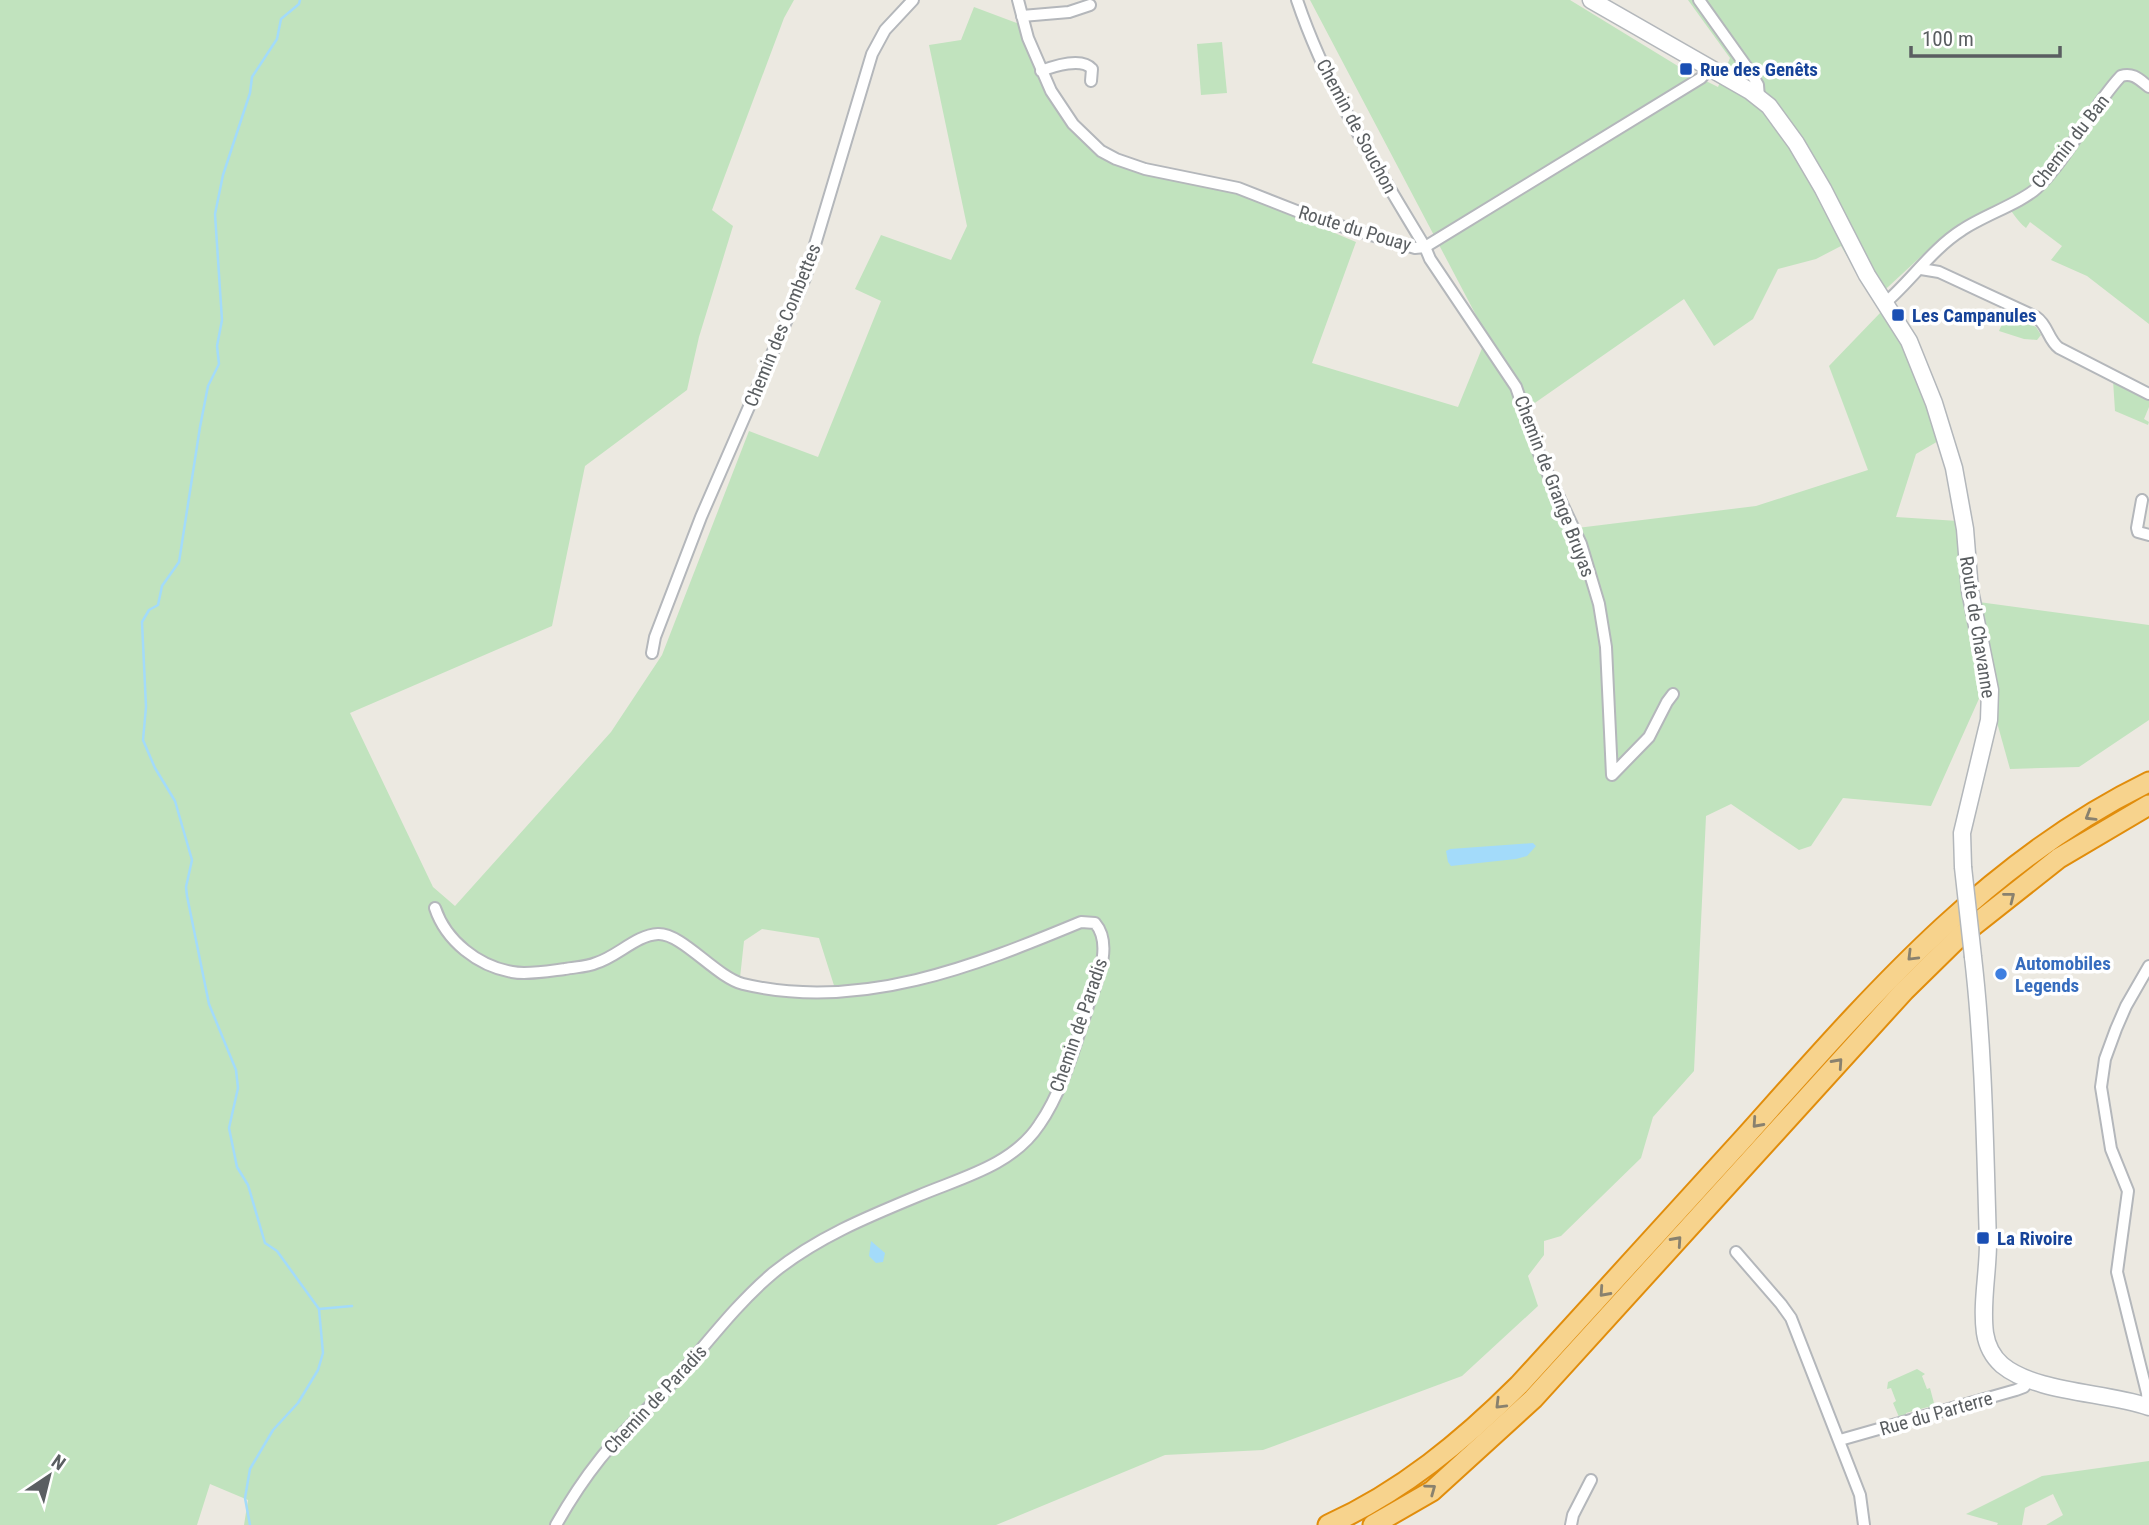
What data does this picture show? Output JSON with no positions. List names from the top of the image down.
{
  "streets": {
    "main road": ["Route de Chavanne"],
    "street": [
      "Chemin de Souchon",
      "Chemin du Ban",
      "Route du Pouay",
      "Chemin des Combettes",
      "Chemin de Grange Bruyas",
      "Chemin de Paradis",
      "Rue du Parterre"
    ]
  },
  "crossings": [
    ["Chemin de Souchon", "Route du Pouay"],
    ["Chemin de Souchon", "Chemin de Grange Bruyas"],
    ["Route du Pouay", "Chemin de Grange Bruyas"],
    ["Route du Pouay", "Route de Chavanne"],
    ["Route de Chavanne", "Rue du Parterre"]
  ],
  "places": {
    "transit": ["Rue des Genêts", "Les Campanules", "La Rivoire"],
    "other": ["Automobiles Legends"]
  },
  "scale_bar": "100 m",
  "north": "top right"
}
